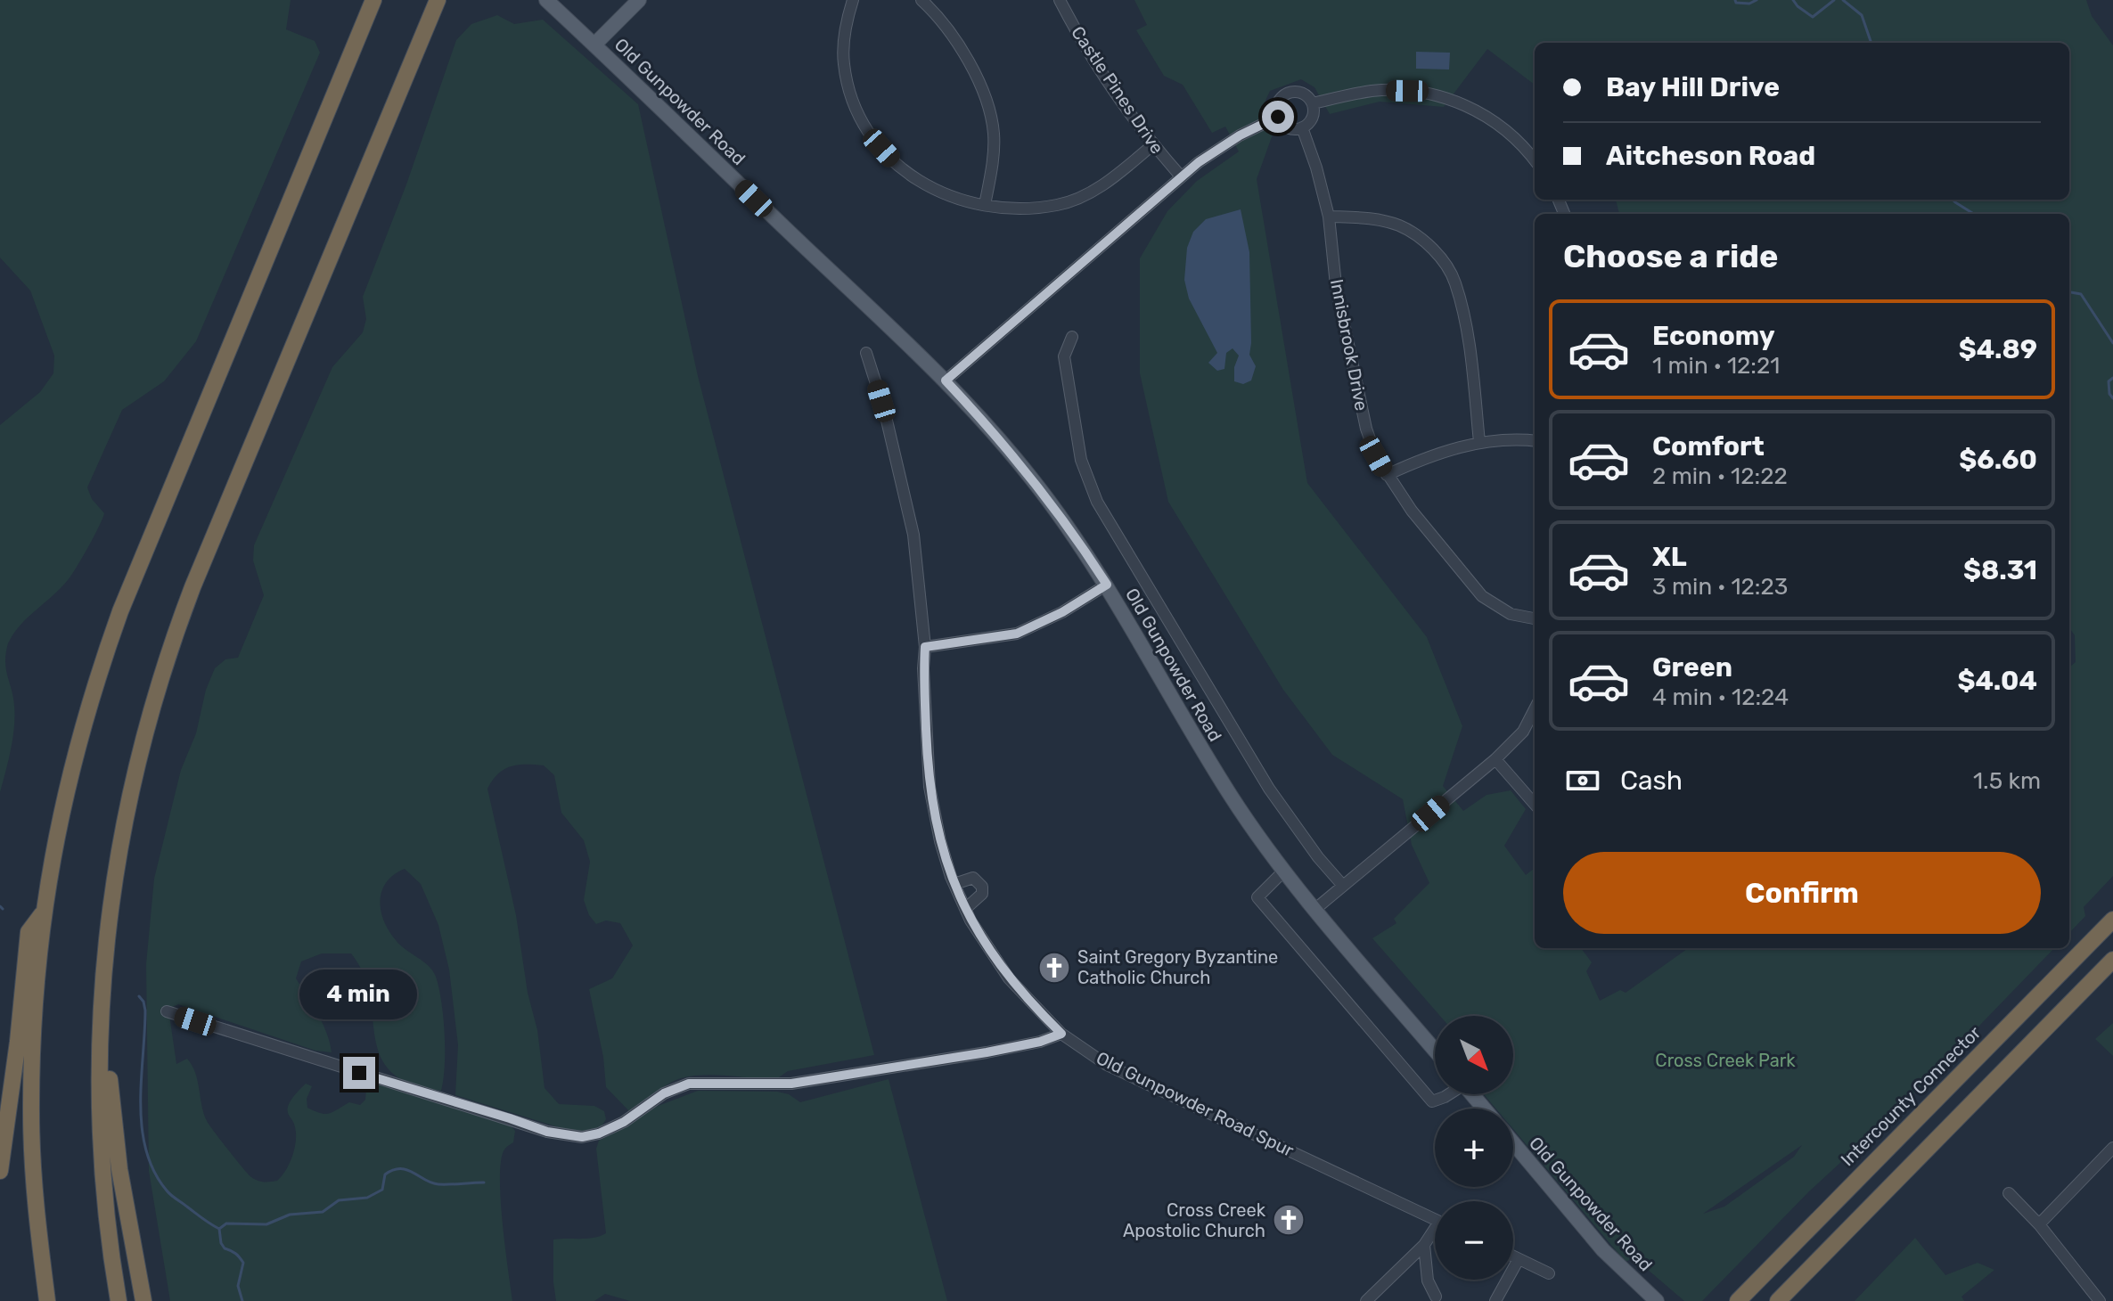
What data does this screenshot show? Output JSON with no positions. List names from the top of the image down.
{
  "streets": {
    "highway": ["Intercounty Connector"],
    "main road": ["Old Gunpowder Road"],
    "street": ["Castle Pines Drive", "Innisbrook Drive", "Old Gunpowder Road Spur"]
  },
  "parks": ["Cross Creek Park"],
  "places": {
    "church": ["Saint Gregory Byzantine Catholic Church", "Cross Creek Apostolic Church"]
  },
  "north": "bottom right",
  "page": {
    "banner": ["Bay Hill Drive", "Aitcheson Road"],
    "heading": "Choose a ride",
    "list": [
      {
        "name": "Economy",
        "note": "1 min · 12:21",
        "value": "$4.89"
      },
      {
        "name": "Comfort",
        "note": "2 min · 12:22",
        "value": "$6.60"
      },
      {
        "name": "XL",
        "note": "3 min · 12:23",
        "value": "$8.31"
      },
      {
        "name": "Green",
        "note": "4 min · 12:24",
        "value": "$4.04"
      }
    ],
    "pay": ["Cash", "1.5 km"],
    "buttons": "Confirm",
    "bubble": "4 min",
    "map_buttons": ["+", "−"]
  }
}
